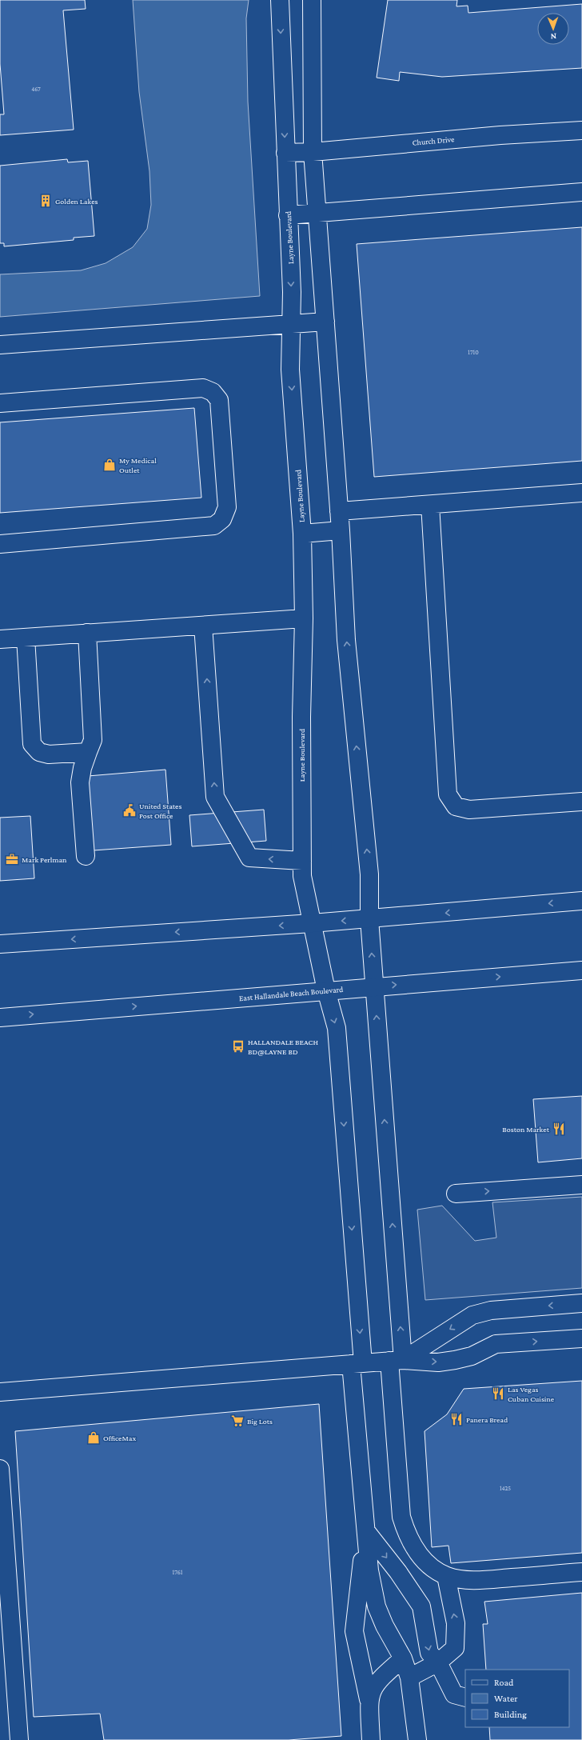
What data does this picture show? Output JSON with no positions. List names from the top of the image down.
{
  "streets": {
    "street": ["Church Drive", "Layne Boulevard", "East Hallandale Beach Boulevard"]
  },
  "crossings": [
    ["Church Drive", "Layne Boulevard"],
    ["Layne Boulevard", "East Hallandale Beach Boulevard"]
  ],
  "places": {
    "building": ["Golden Lakes"],
    "shop": ["My Medical Outlet", "OfficeMax"],
    "public building": ["United States Post Office"],
    "office": ["Mark Perlman"],
    "bus stop": ["HALLANDALE BEACH BD@LAYNE BD"],
    "restaurant": ["Boston Market", "Las Vegas Cuban Cuisine", "Panera Bread"],
    "supermarket": ["Big Lots"]
  },
  "house_numbers": [
    "467",
    "1710",
    "1425",
    "1761"
  ],
  "legend": ["Road", "Water", "Building"],
  "north": "bottom"
}
